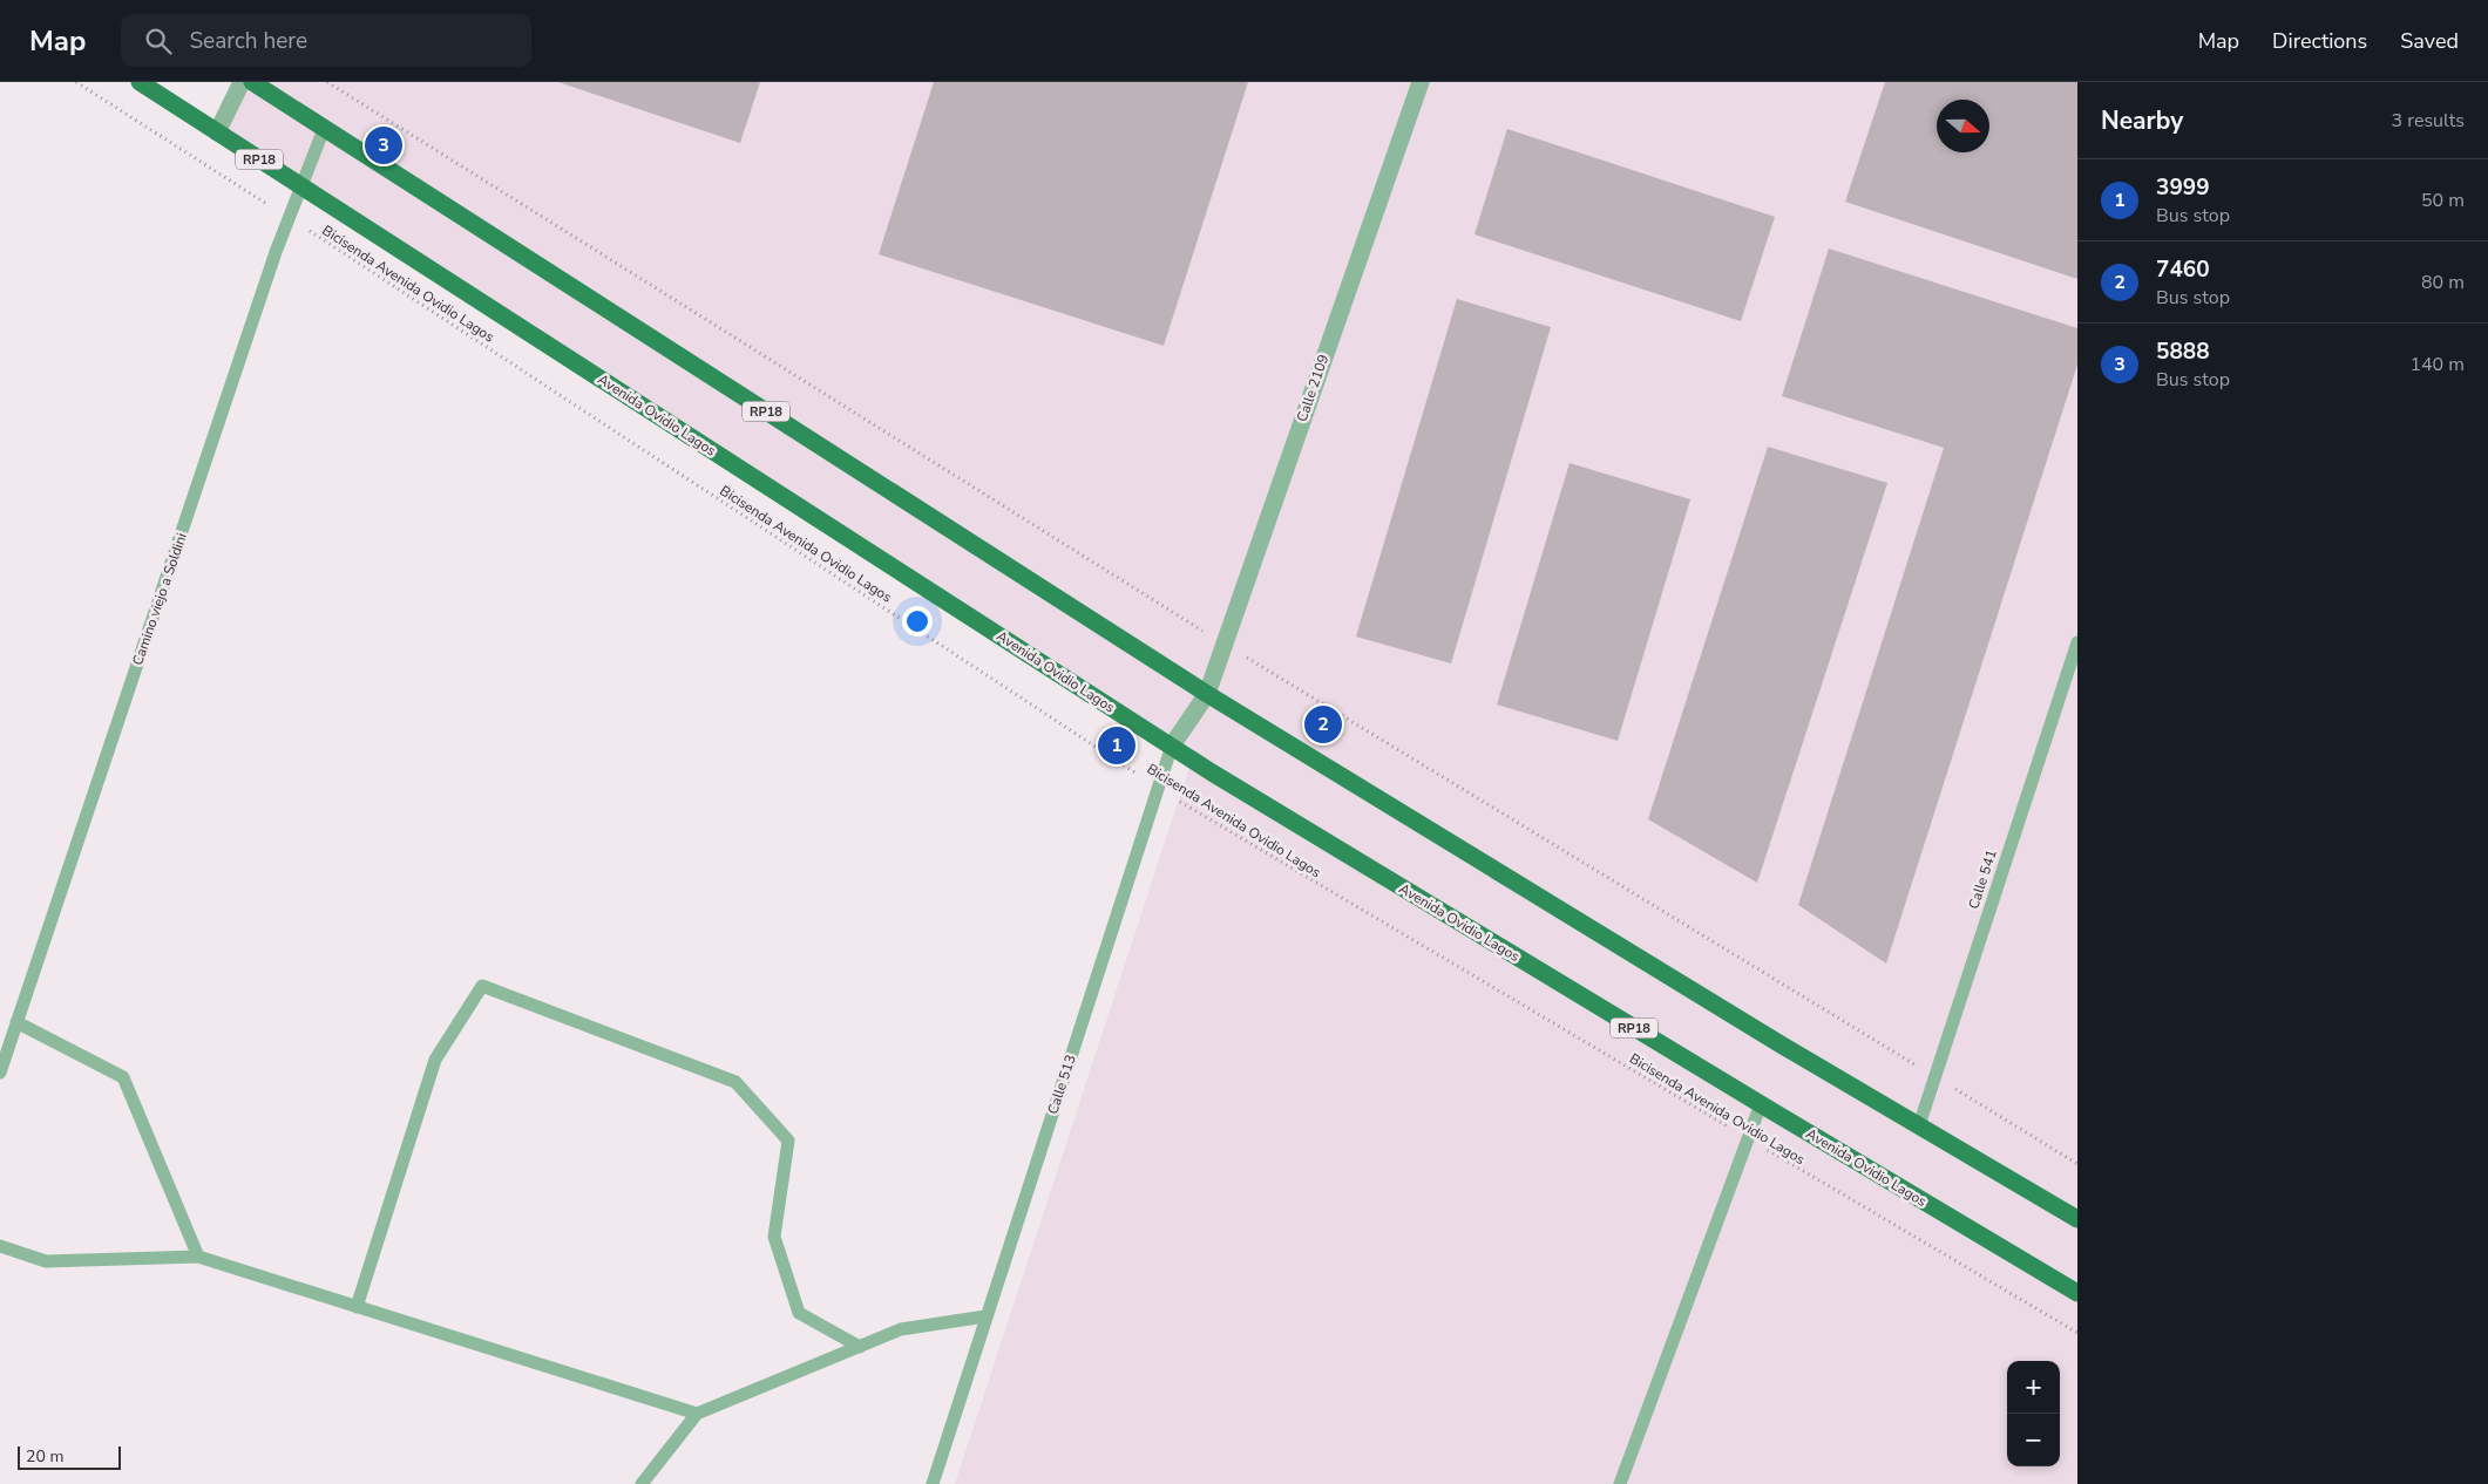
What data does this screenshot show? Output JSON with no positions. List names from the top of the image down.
{
  "streets": {
    "main road": ["RP18", "Avenida Ovidio Lagos"],
    "street": ["Calle 2109", "Calle 513"],
    "lane": ["Camino viejo a Soldini", "Calle 541"],
    "path": ["Bicisenda Avenida Ovidio Lagos"]
  },
  "crossings": [
    ["RP18", "Calle 2109"],
    ["RP18", "Camino viejo a Soldini"],
    ["RP18", "Calle 541"],
    ["RP18", "Calle 513"],
    ["Bicisenda Avenida Ovidio Lagos", "Camino viejo a Soldini"],
    ["Bicisenda Avenida Ovidio Lagos", "Calle 513"],
    ["Calle 2109", "Calle 513"],
    ["Avenida Ovidio Lagos", "Camino viejo a Soldini"],
    ["Avenida Ovidio Lagos", "Calle 513"]
  ],
  "scale_bar": "20 m",
  "north": "right",
  "page": {
    "header": "Map",
    "search": "Search here",
    "nav": ["Map", "Directions", "Saved"],
    "heading": ["Nearby", "3 results"],
    "pins": ["3", "2", "1"],
    "list": [
      {
        "mark": "1",
        "name": "3999",
        "note": "Bus stop",
        "value": "50 m"
      },
      {
        "mark": "2",
        "name": "7460",
        "note": "Bus stop",
        "value": "80 m"
      },
      {
        "mark": "3",
        "name": "5888",
        "note": "Bus stop",
        "value": "140 m"
      }
    ],
    "map_buttons": ["+", "−"],
    "scale": "20 m"
  }
}
